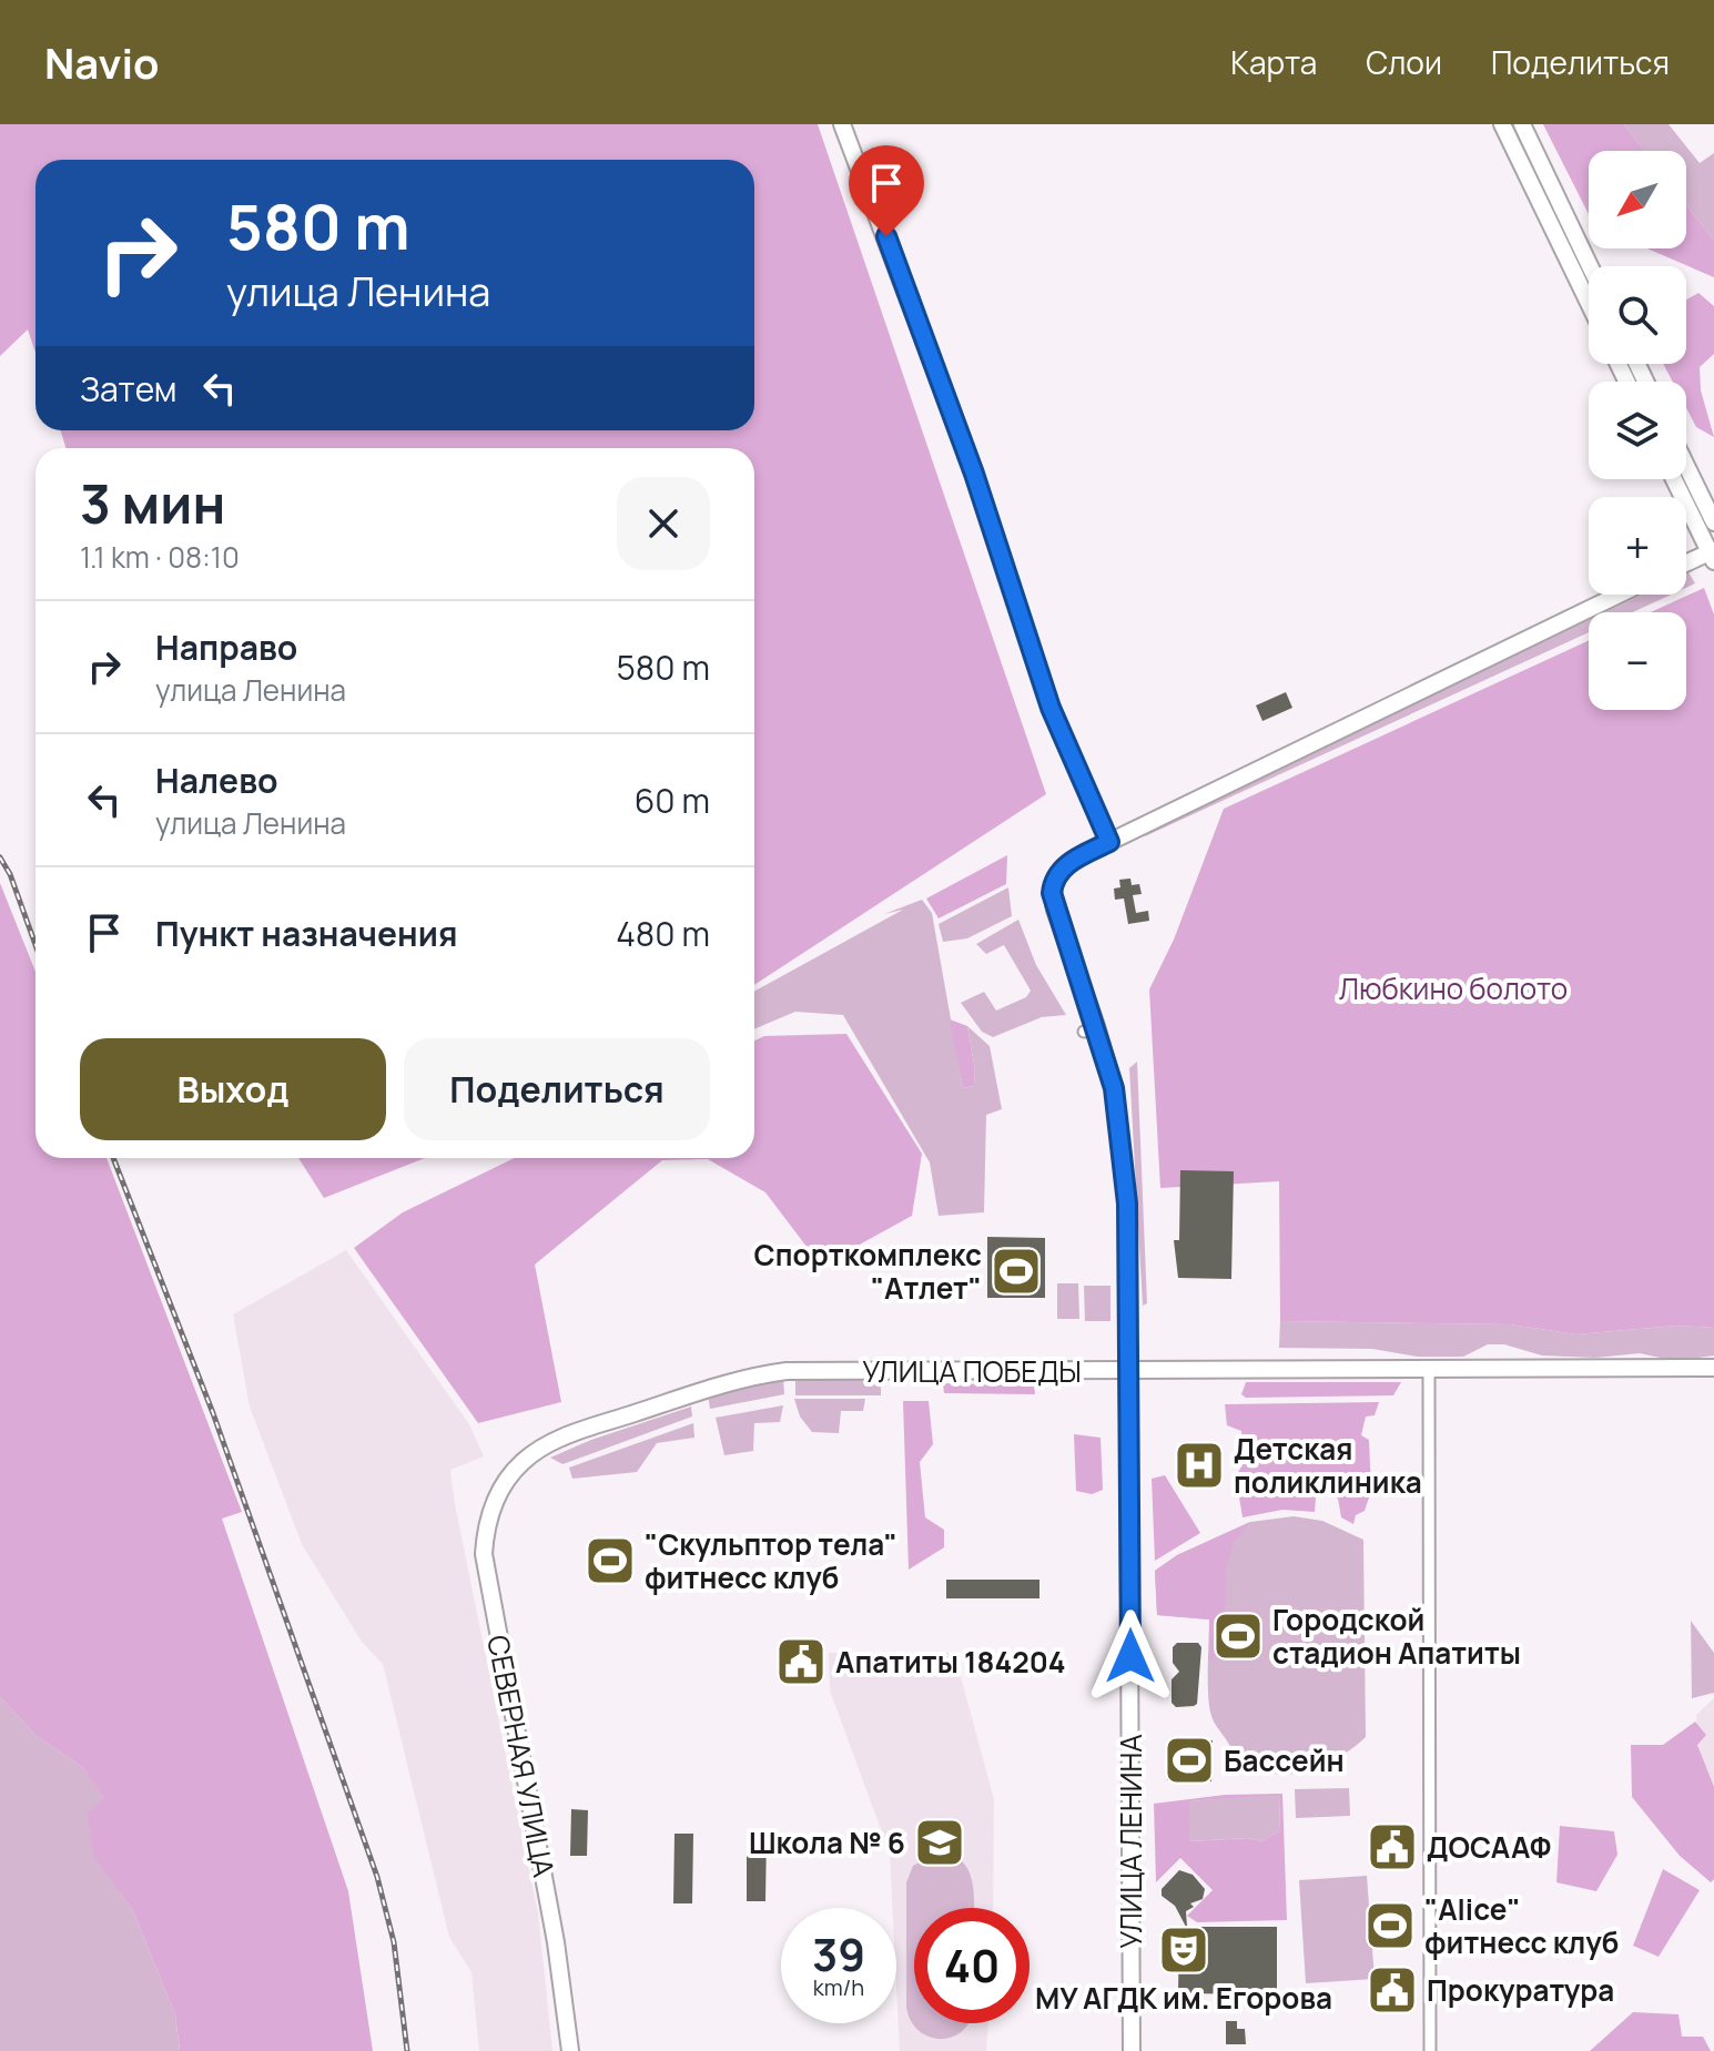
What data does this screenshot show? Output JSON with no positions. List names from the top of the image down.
{
  "streets": {
    "street": ["УЛИЦА ПОБЕДЫ", "СЕВЕРНАЯ УЛИЦА", "УЛИЦА ЛЕНИНА"]
  },
  "crossings": [
    ["УЛИЦА ПОБЕДЫ", "СЕВЕРНАЯ УЛИЦА"],
    ["УЛИЦА ПОБЕДЫ", "УЛИЦА ЛЕНИНА"]
  ],
  "parks": ["Любкино болото"],
  "places": {
    "sports": [
      "Спорткомплекс \"Атлет\"",
      "\"Скульптор тела\" фитнесс клуб",
      "Городской стадион Апатиты",
      "Бассейн",
      "\"Alice\" фитнесс клуб"
    ],
    "hospital": ["Детская поликлиника"],
    "public building": ["Апатиты 184204", "ДОСААФ", "Прокуратура"],
    "school or university": ["Школа № 6"],
    "theatre": ["МУ АГДК им. Егорова"]
  },
  "north": "bottom left",
  "page": {
    "header": "Navio",
    "nav": ["Карта", "Слои", "Поделиться"],
    "map_buttons": ["+", "−"],
    "turn": ["580 m", "улица Ленина"],
    "then": "Затем",
    "heading": ["3 мин", "1.1 km · 08:10"],
    "list": [
      {
        "name": "Направо",
        "note": "улица Ленина",
        "value": "580 m"
      },
      {
        "name": "Налево",
        "note": "улица Ленина",
        "value": "60 m"
      },
      {
        "name": "Пункт назначения",
        "value": "480 m"
      }
    ],
    "buttons": ["Выход", "Поделиться"],
    "speed": "39 km/h",
    "limit": "40"
  }
}
